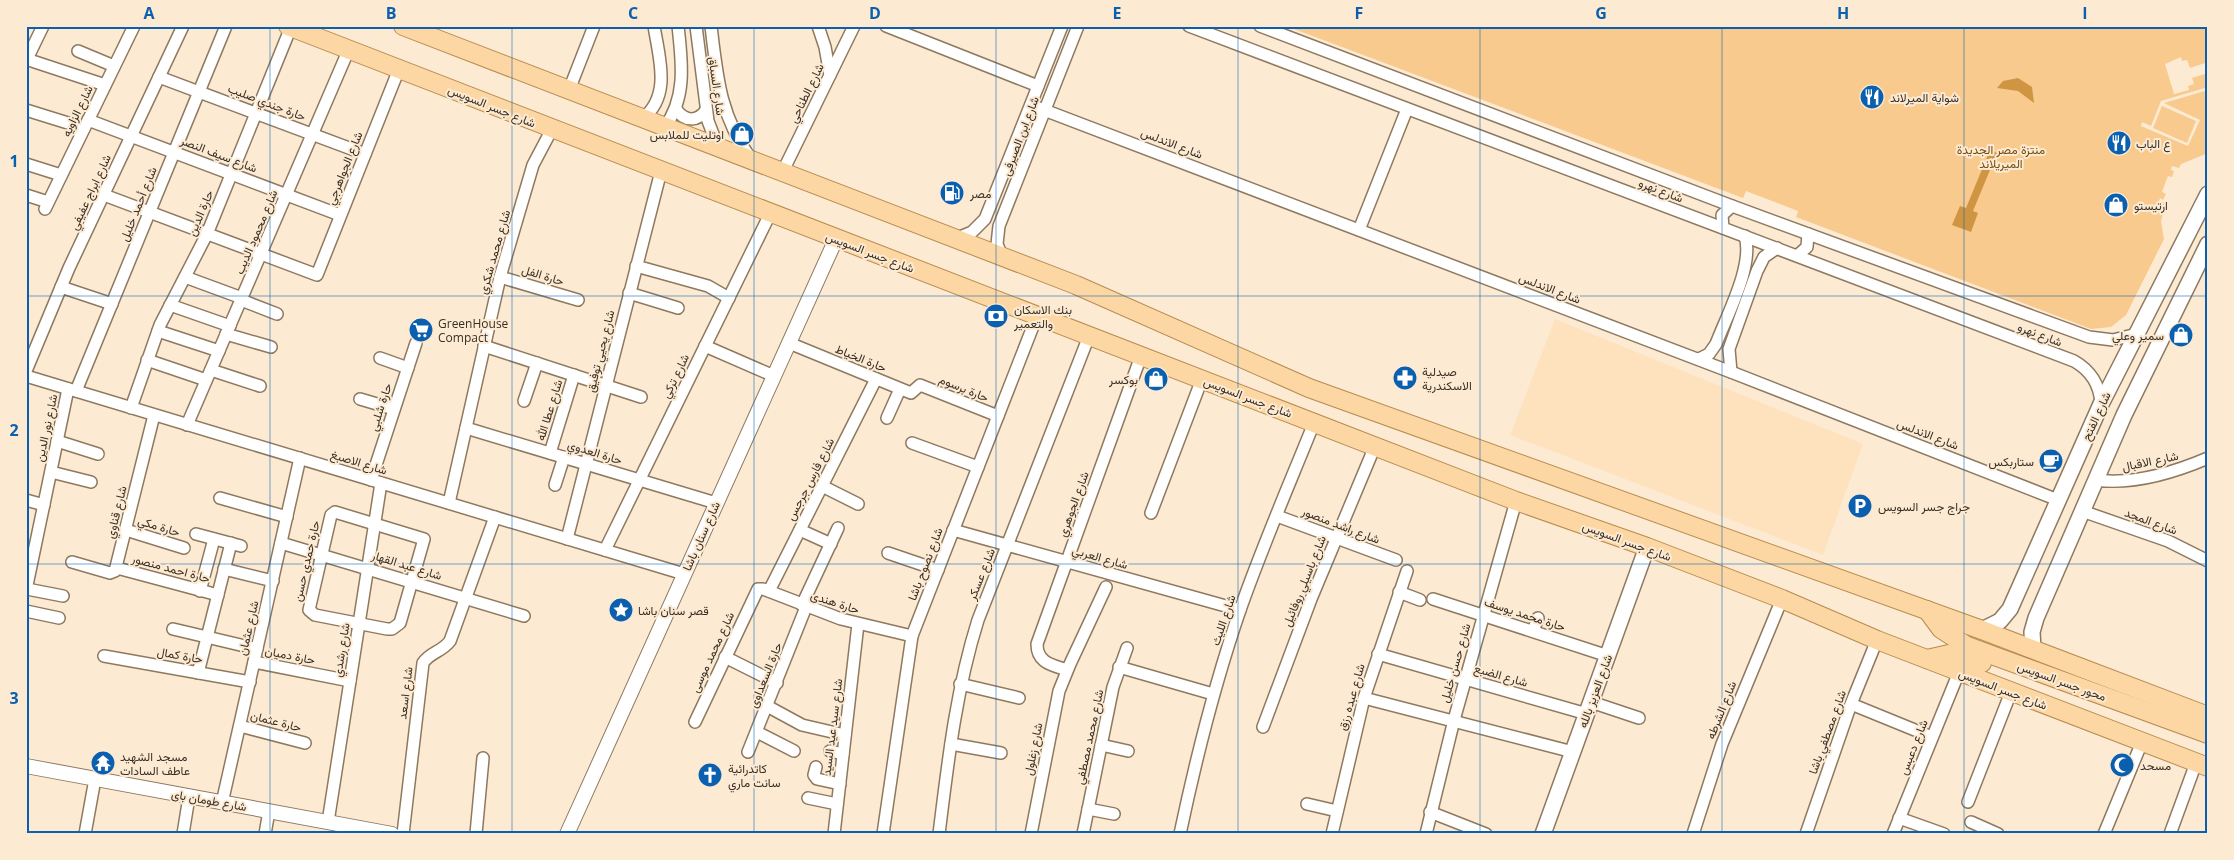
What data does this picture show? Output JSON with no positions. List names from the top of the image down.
{
  "streets": {
    "main road": [
      "شارع جسر السويس",
      "شارع الفتح",
      "محور جسر السويس",
      "شارع العزيز بالله"
    ],
    "street": [
      "شارع السباق",
      "شارع الطناحي",
      "حارة جندي صليب",
      "شارع الزاويه",
      "شارع ابن الصيرفى",
      "شارع الاندلس",
      "شارع سيف النصر",
      "شارع الجواهرجي",
      "شارع نهرو",
      "شارع ابراج عفيفي",
      "شارع أحمد خليل",
      "حارة الدين",
      "شارع محمود الديب",
      "شارع محمد شكري",
      "حارة الفل",
      "شارع يحيي توفيق",
      "حارة الخياط",
      "شارع تركي",
      "حارة برسوم",
      "حارة شلبي",
      "شارع عطا الله",
      "شارع نور الدين",
      "حارة العدوي",
      "شارع الاقبال",
      "شارع الاصبغ",
      "شارع فارس جرجس",
      "شارع الجوهري",
      "شارع قناوي",
      "شارع المجد",
      "شارع راشد منصور",
      "حارة مكي",
      "شارع سنان باشا",
      "شارع العربي",
      "حارة حمدي حسن",
      "شارع نصوح باشا",
      "شارع عبد القهار",
      "حارة احمد منصور",
      "شارع عسكر",
      "شارع باسيلي روفائيل",
      "حارة هندى",
      "حارة محمد يوسف",
      "شارع الليث",
      "شارع عثمان",
      "شارع رشدي",
      "شارع محمد موسى",
      "حارة كمال",
      "حارة دميان",
      "شارع حسن خليل",
      "حارة السعداوى",
      "شارع الضبع",
      "شارع اسعد",
      "شارع عبده رزق",
      "شارع الشرطه",
      "حارة عثمان",
      "شارع سيد عيد السيد",
      "شارع مصطفي باشا",
      "شارع محمد مصطفي",
      "شارع دعبس",
      "شارع زغلول",
      "شارع طومان باى"
    ]
  },
  "crossings": [
    ["حارة جندي صليب", "شارع الجواهرجي"],
    ["حارة جندي صليب", "شارع ابراج عفيفي"],
    ["حارة جندي صليب", "شارع أحمد خليل"],
    ["حارة جندي صليب", "حارة الدين"],
    ["حارة جندي صليب", "شارع محمود الديب"],
    ["شارع جسر السويس", "شارع الجواهرجي"],
    ["شارع جسر السويس", "حارة الدين"],
    ["شارع جسر السويس", "شارع محمود الديب"],
    ["شارع جسر السويس", "شارع محمد شكري"],
    ["شارع جسر السويس", "شارع يحيي توفيق"],
    ["شارع جسر السويس", "شارع تركي"],
    ["شارع جسر السويس", "شارع الجوهري"],
    ["شارع جسر السويس", "شارع سنان باشا"],
    ["شارع جسر السويس", "شارع نصوح باشا"],
    ["شارع جسر السويس", "شارع عسكر"],
    ["شارع جسر السويس", "شارع باسيلي روفائيل"],
    ["شارع جسر السويس", "شارع الليث"],
    ["شارع جسر السويس", "شارع حسن خليل"],
    ["شارع جسر السويس", "محور جسر السويس"],
    ["شارع جسر السويس", "شارع العزيز بالله"],
    ["شارع جسر السويس", "شارع الشرطه"],
    ["شارع جسر السويس", "شارع مصطفي باشا"],
    ["شارع جسر السويس", "شارع دعبس"],
    ["شارع الزاويه", "شارع سيف النصر"],
    ["شارع ابن الصيرفى", "شارع الاندلس"],
    ["شارع الاندلس", "شارع الفتح"],
    ["شارع سيف النصر", "شارع الجواهرجي"],
    ["شارع سيف النصر", "شارع ابراج عفيفي"],
    ["شارع سيف النصر", "شارع أحمد خليل"],
    ["شارع سيف النصر", "حارة الدين"],
    ["شارع سيف النصر", "شارع محمود الديب"],
    ["شارع الجواهرجي", "شارع محمود الديب"],
    ["شارع نهرو", "شارع الفتح"],
    ["شارع أحمد خليل", "شارع نور الدين"],
    ["شارع أحمد خليل", "شارع الاصبغ"],
    ["حارة الدين", "شارع الاصبغ"],
    ["شارع محمود الديب", "شارع الاصبغ"],
    ["شارع محمد شكري", "حارة الفل"],
    ["شارع محمد شكري", "حارة العدوي"],
    ["شارع محمد شكري", "شارع الاصبغ"],
    ["شارع يحيي توفيق", "حارة العدوي"],
    ["شارع يحيي توفيق", "شارع الاصبغ"],
    ["حارة الخياط", "حارة برسوم"],
    ["حارة الخياط", "شارع فارس جرجس"],
    ["حارة الخياط", "شارع سنان باشا"],
    ["شارع تركي", "حارة العدوي"],
    ["شارع تركي", "شارع الاصبغ"],
    ["حارة برسوم", "شارع نصوح باشا"],
    ["حارة شلبي", "شارع الاصبغ"],
    ["حارة شلبي", "شارع رشدي"],
    ["شارع عطا الله", "حارة العدوي"],
    ["شارع الفتح", "شارع الاقبال"],
    ["شارع الفتح", "شارع المجد"],
    ["شارع نور الدين", "شارع الاصبغ"],
    ["حارة العدوي", "شارع سنان باشا"],
    ["شارع الاصبغ", "شارع قناوي"],
    ["شارع الاصبغ", "شارع سنان باشا"],
    ["شارع الاصبغ", "شارع عثمان"],
    ["شارع الاصبغ", "شارع رشدي"],
    ["شارع الاصبغ", "شارع اسعد"],
    ["شارع فارس جرجس", "حارة هندى"],
    ["شارع فارس جرجس", "شارع محمد موسى"],
    ["شارع الجوهري", "شارع العربي"],
    ["شارع الجوهري", "شارع زغلول"],
    ["شارع قناوي", "حارة مكي"],
    ["شارع قناوي", "حارة احمد منصور"],
    ["شارع راشد منصور", "شارع باسيلي روفائيل"],
    ["شارع راشد منصور", "شارع الليث"],
    ["شارع العربي", "شارع نصوح باشا"],
    ["شارع العربي", "شارع عسكر"],
    ["شارع العربي", "شارع الليث"],
    ["حارة حمدي حسن", "شارع عبد القهار"],
    ["حارة حمدي حسن", "شارع رشدي"],
    ["شارع نصوح باشا", "حارة هندى"],
    ["شارع عبد القهار", "شارع عثمان"],
    ["شارع عبد القهار", "شارع رشدي"],
    ["شارع عبد القهار", "شارع اسعد"],
    ["حارة هندى", "شارع محمد موسى"],
    ["حارة هندى", "حارة السعداوى"],
    ["حارة هندى", "شارع سيد عيد السيد"],
    ["حارة محمد يوسف", "شارع حسن خليل"],
    ["حارة محمد يوسف", "شارع العزيز بالله"],
    ["شارع عثمان", "حارة كمال"],
    ["شارع عثمان", "حارة دميان"],
    ["شارع عثمان", "حارة عثمان"],
    ["شارع عثمان", "شارع طومان باى"],
    ["شارع رشدي", "حارة دميان"],
    ["شارع رشدي", "شارع طومان باى"],
    ["شارع حسن خليل", "شارع الضبع"],
    ["شارع الضبع", "شارع العزيز بالله"],
    ["شارع الضبع", "شارع عبده رزق"]
  ],
  "parks": ["منتزة مصر الجديدة الميريلاند"],
  "places": {
    "restaurant": ["شواية الميرلاند", "ع الباب"],
    "shop": [
      "اوتليت للملابس",
      "ارتيستو",
      "سمير وعلي",
      "بوكسر"
    ],
    "fuel station": ["مصر"],
    "bank": ["بنك الاسكان والتعمير"],
    "supermarket": ["GreenHouse Compact"],
    "pharmacy": ["صيدلية الاسكندرية"],
    "cafe": ["ستاربكس"],
    "parking": ["جراج جسر السويس"],
    "place": ["قصر سنان باشا"],
    "temple": ["مسجد الشهيد عاطف السادات"],
    "mosque": ["مسحد"],
    "church": ["كاتدرائية سانت ماري"]
  },
  "grid": {
    "columns": [
      "A",
      "B",
      "C",
      "D",
      "E",
      "F",
      "G",
      "H",
      "I"
    ],
    "rows": ["1", "2", "3"]
  }
}
